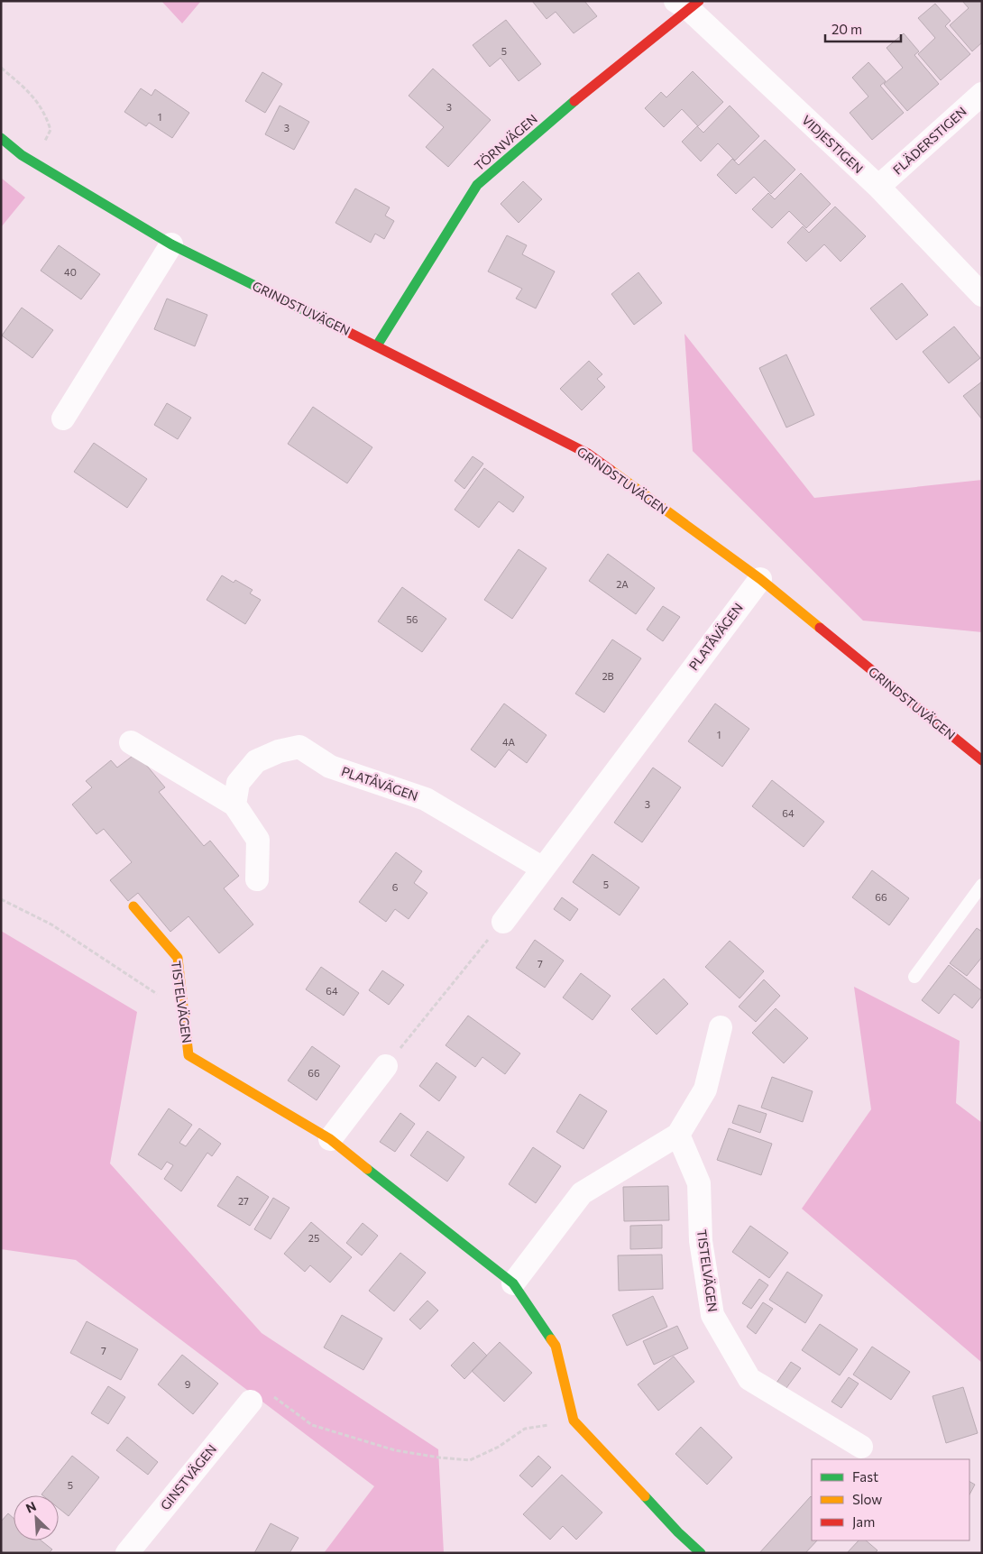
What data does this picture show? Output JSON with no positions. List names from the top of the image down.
{
  "streets": {
    "street": [
      "FLÄDERSTIGEN",
      "TÖRNVÄGEN",
      "VIDJESTIGEN",
      "GRINDSTUVÄGEN",
      "PLATÅVÄGEN",
      "TISTELVÄGEN",
      "GINSTVÄGEN"
    ]
  },
  "crossings": [
    ["FLÄDERSTIGEN", "VIDJESTIGEN"],
    ["TÖRNVÄGEN", "VIDJESTIGEN"],
    ["TÖRNVÄGEN", "GRINDSTUVÄGEN"],
    ["GRINDSTUVÄGEN", "PLATÅVÄGEN"]
  ],
  "house_numbers": [
    "5",
    "3",
    "1",
    "3",
    "40",
    "2A",
    "56",
    "2B",
    "1",
    "4A",
    "3",
    "64",
    "5",
    "6",
    "66",
    "7",
    "64",
    "66",
    "27",
    "25",
    "7",
    "9",
    "5"
  ],
  "legend": ["Fast", "Slow", "Jam"],
  "scale_bar": "20 m",
  "north": "top left"
}
